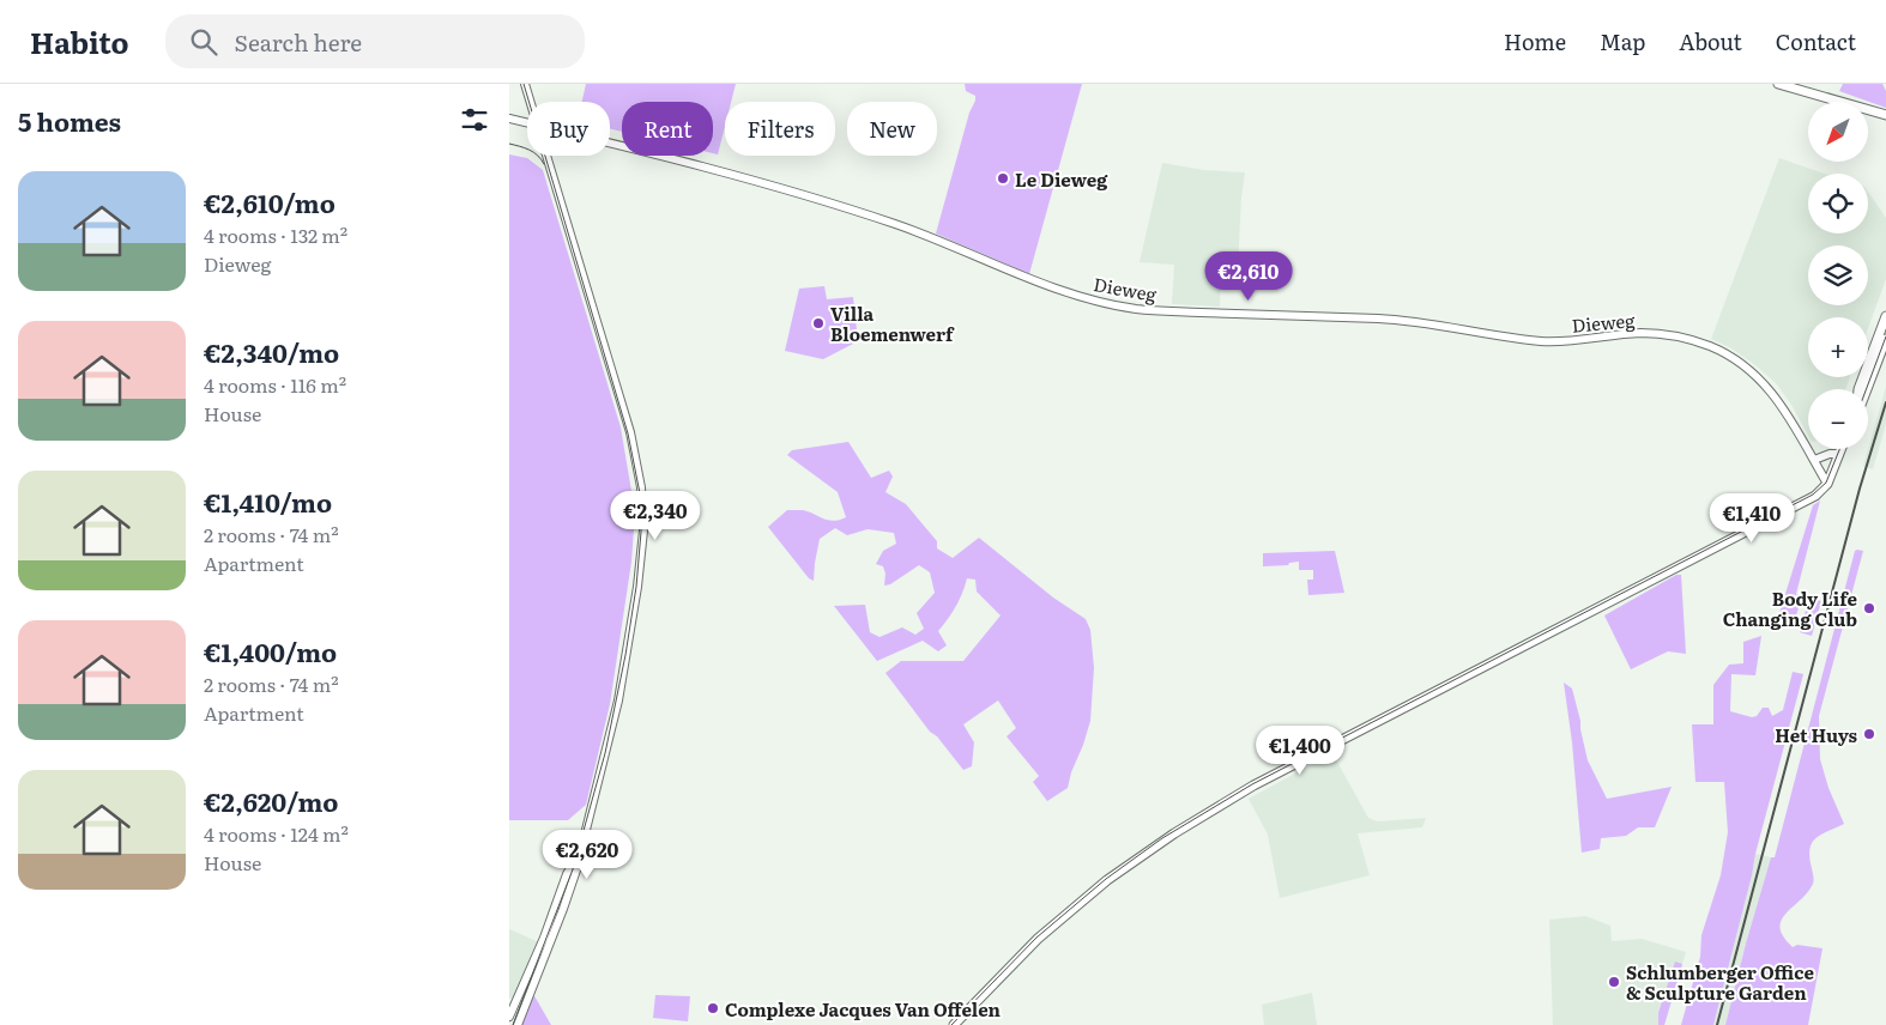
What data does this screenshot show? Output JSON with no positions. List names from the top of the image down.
{
  "streets": {
    "street": ["Dieweg"]
  },
  "places": [
    "Le Dieweg",
    "Villa Bloemenwerf",
    "Body Life Changing Club",
    "Het Huys",
    "Schlumberger Office & Sculpture Garden",
    "Complexe Jacques Van Offelen"
  ],
  "north": "bottom left",
  "page": {
    "header": "Habito",
    "search": "Search here",
    "nav": [
      "Home",
      "Map",
      "About",
      "Contact"
    ],
    "heading": "5 homes",
    "map_buttons": ["+", "−"],
    "chip": [
      "Buy",
      "Rent",
      "Filters",
      "New"
    ],
    "list": [
      {
        "name": "€2,610/mo",
        "note": "4 rooms · 132 m² · Dieweg"
      },
      {
        "name": "€2,340/mo",
        "note": "4 rooms · 116 m² · House"
      },
      {
        "name": "€1,410/mo",
        "note": "2 rooms · 74 m² · Apartment"
      },
      {
        "name": "€1,400/mo",
        "note": "2 rooms · 74 m² · Apartment"
      },
      {
        "name": "€2,620/mo",
        "note": "4 rooms · 124 m² · House"
      }
    ],
    "price": [
      "€2,610",
      "€2,340",
      "€1,410",
      "€1,400",
      "€2,620"
    ]
  }
}
